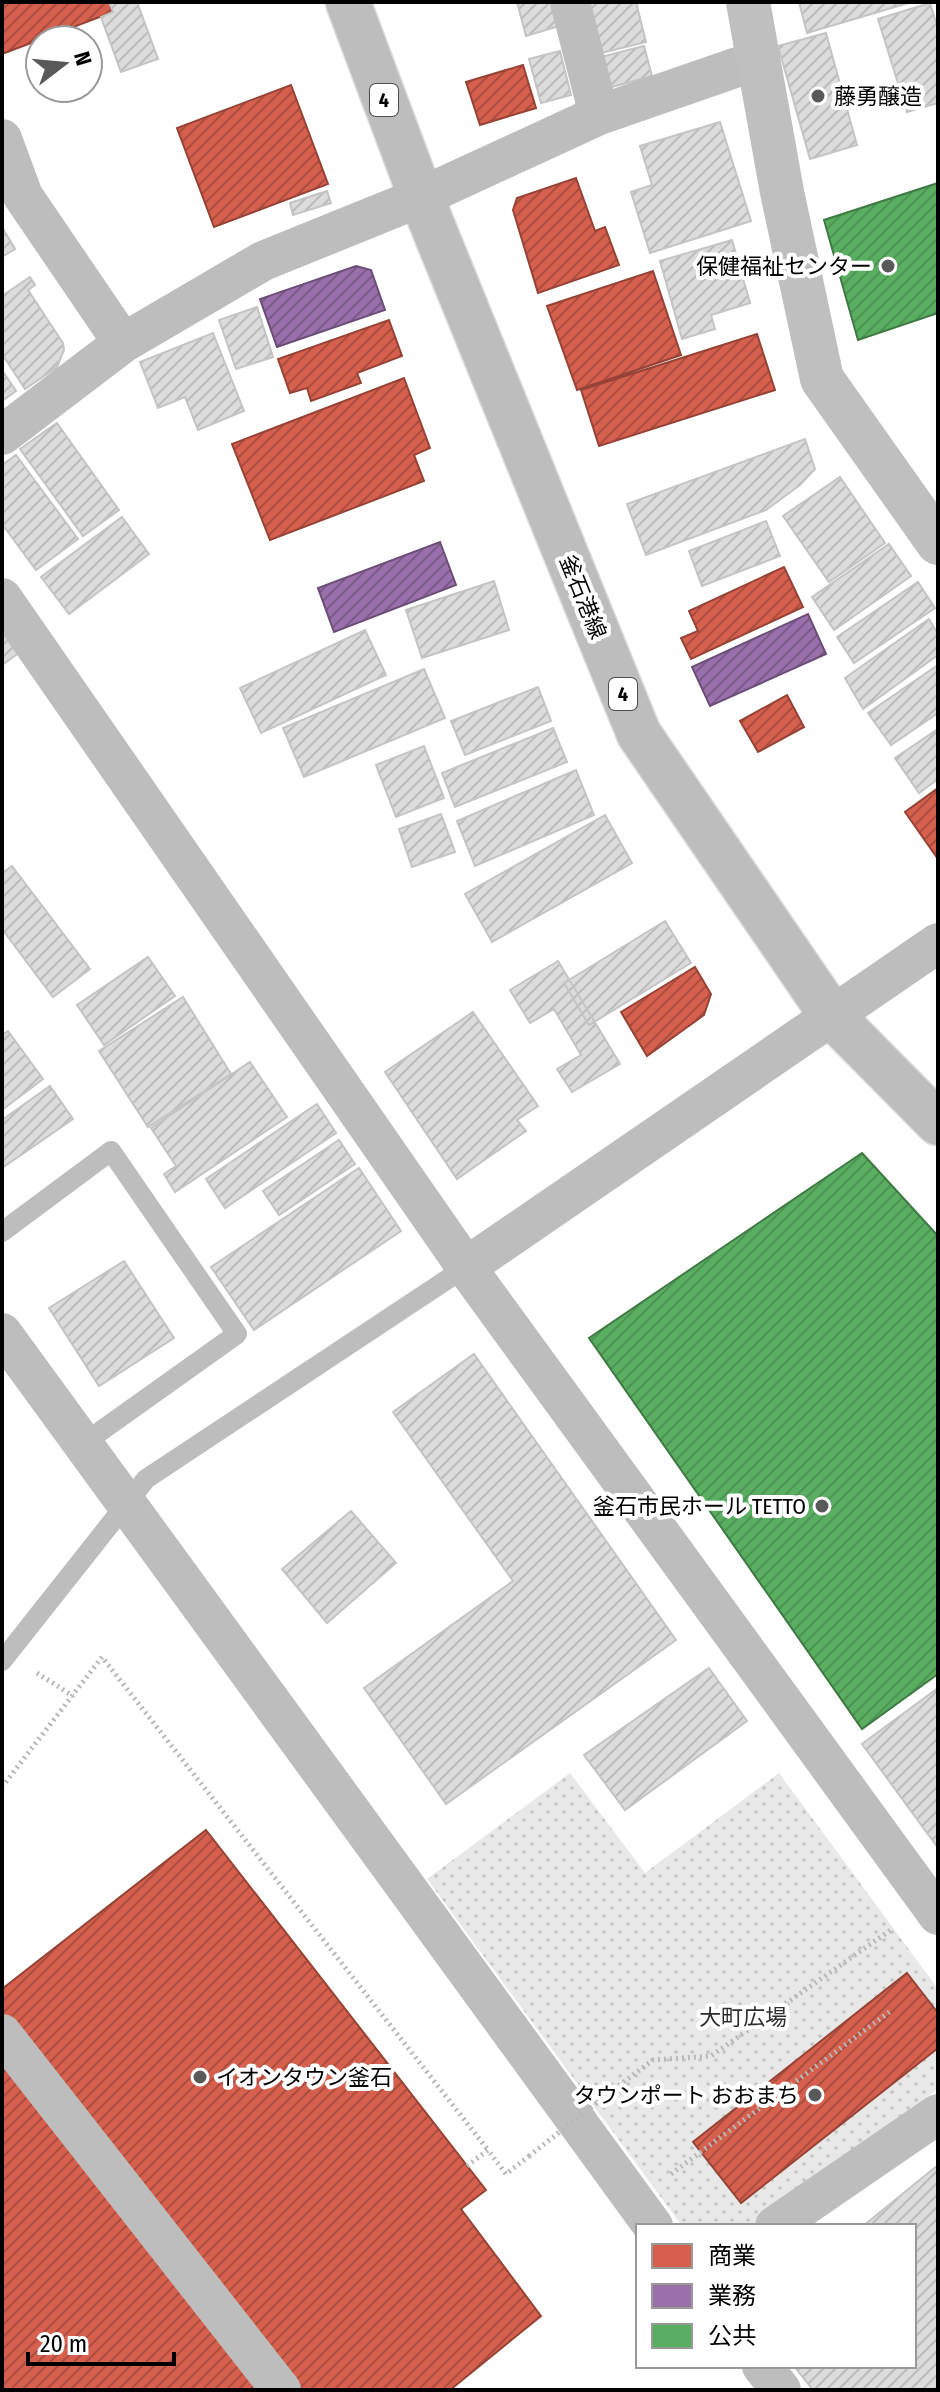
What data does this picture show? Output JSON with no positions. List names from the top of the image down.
{
  "streets": {
    "main road": ["4", "釜石港線"]
  },
  "parks": ["大町広場"],
  "places": [
    "藤勇醸造",
    "保健福祉センター",
    "釜石市民ホール TETTO",
    "イオンタウン釜石",
    "タウンポート おおまち"
  ],
  "legend": ["商業", "業務", "公共"],
  "scale_bar": "20 m",
  "north": "right"
}
